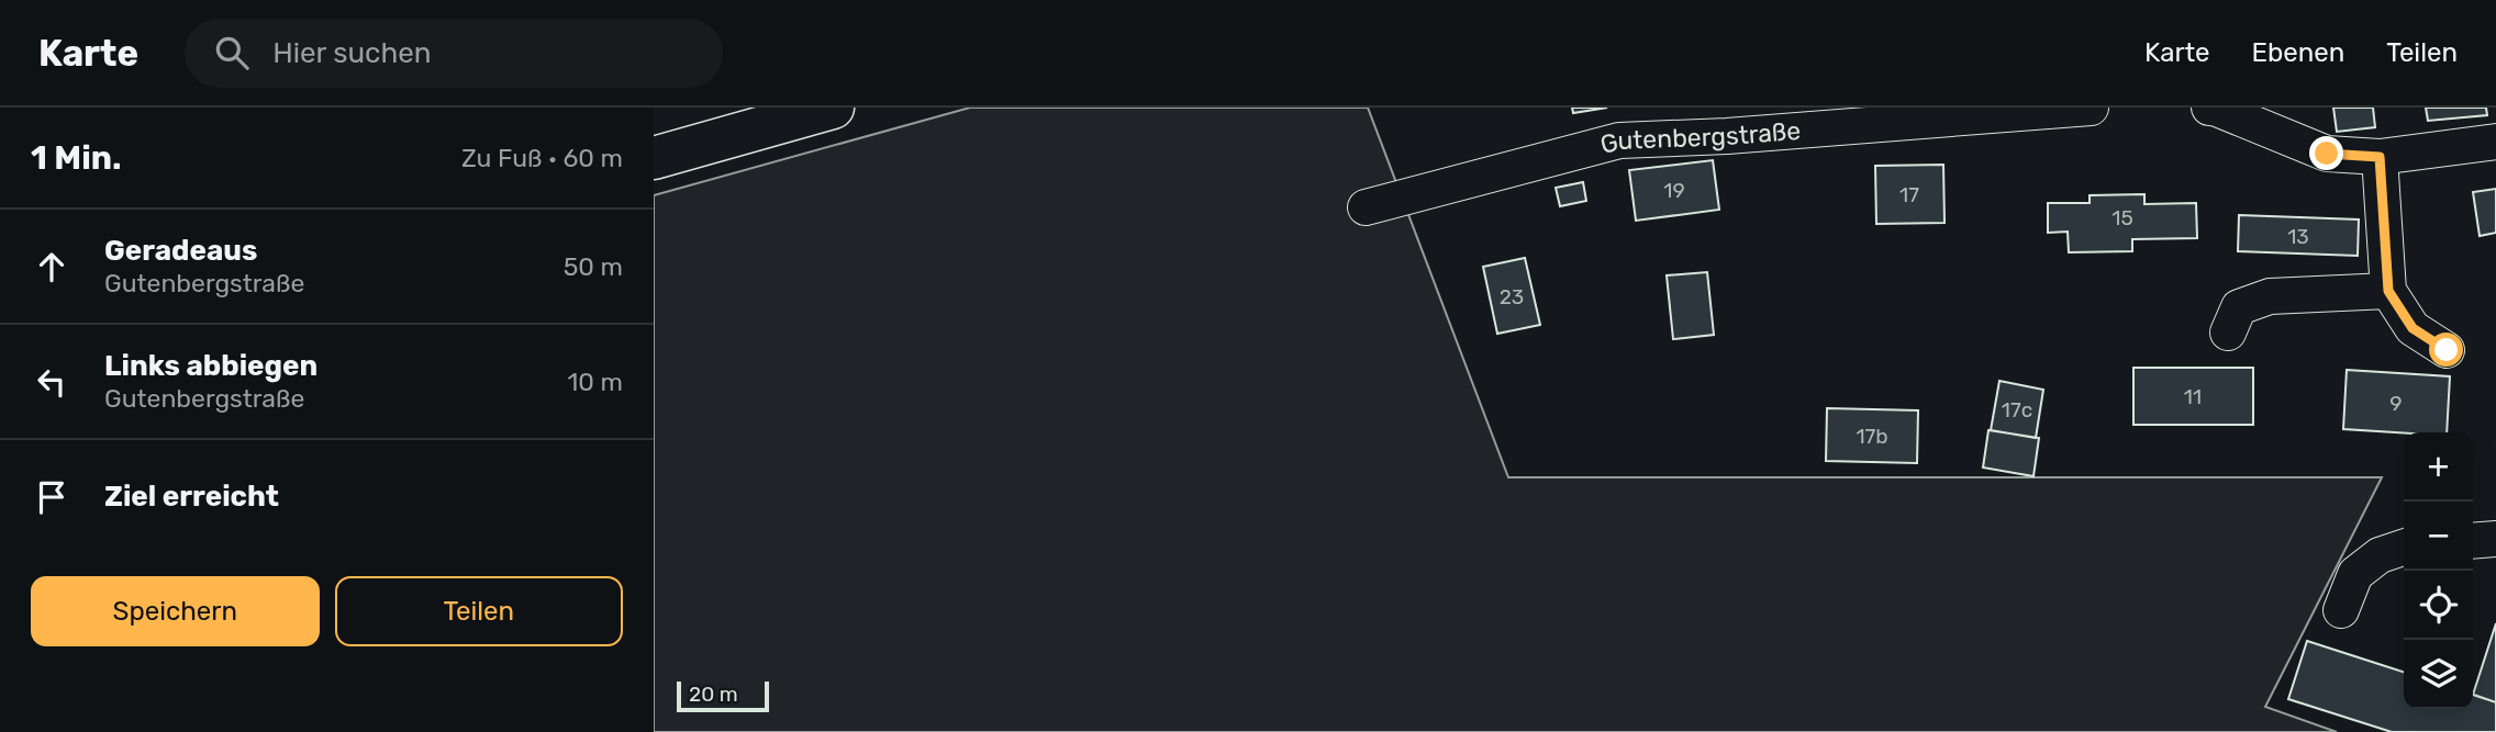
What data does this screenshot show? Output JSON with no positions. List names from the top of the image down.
{
  "streets": {
    "street": ["Gutenbergstraße"]
  },
  "house_numbers": [
    "19",
    "17",
    "15",
    "13",
    "23",
    "11",
    "9",
    "17c",
    "17b"
  ],
  "scale_bar": "20 m",
  "page": {
    "header": "Karte",
    "search": "Hier suchen",
    "nav": ["Karte", "Ebenen", "Teilen"],
    "heading": ["1 Min.", "Zu Fuß · 60 m"],
    "list": [
      ["Geradeaus", "Gutenbergstraße", "50 m"],
      ["Links abbiegen", "Gutenbergstraße", "10 m"],
      "Ziel erreicht"
    ],
    "map_buttons": ["+", "−"],
    "buttons": ["Speichern", "Teilen"],
    "scale": "20 m"
  }
}
